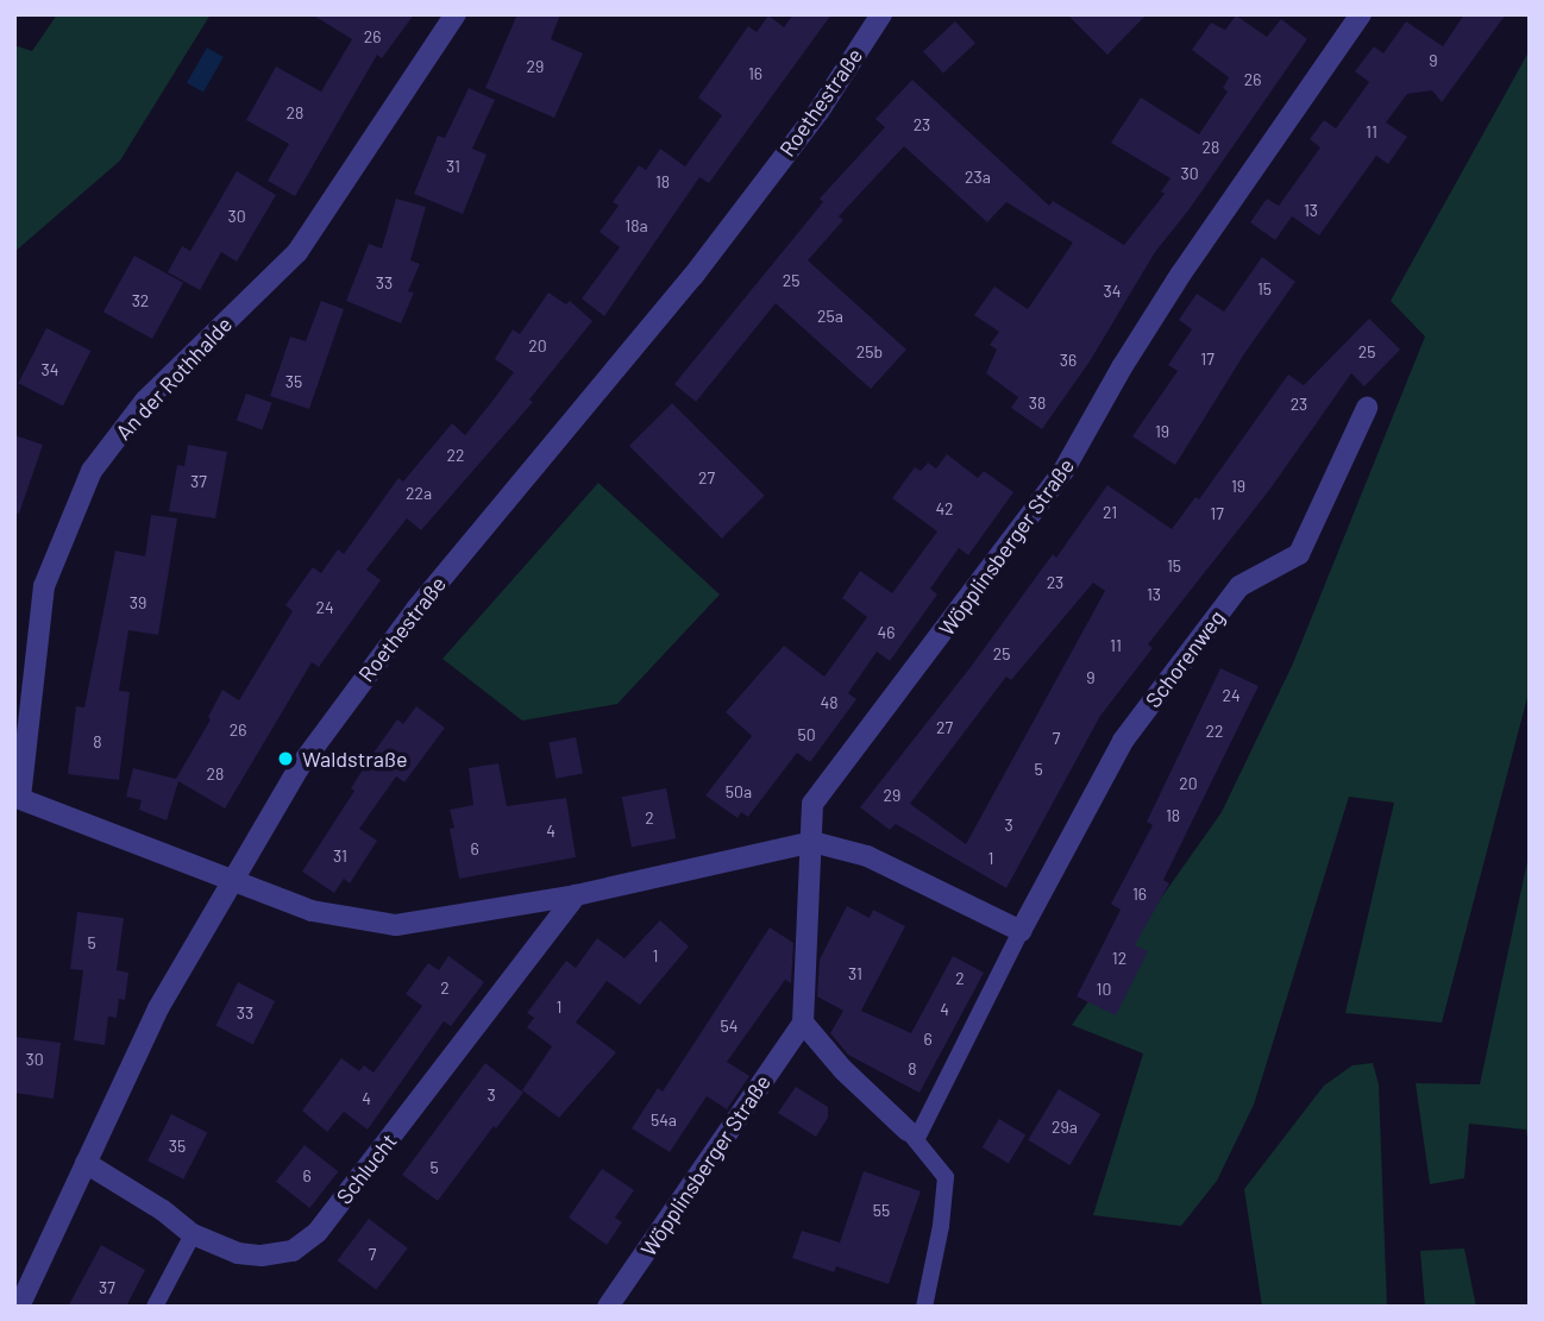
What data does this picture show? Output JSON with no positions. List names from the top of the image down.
{
  "streets": {
    "street": [
      "Roethestraße",
      "An der Rothhalde",
      "Wöpplinsberger Straße",
      "Schorenweg",
      "Schlucht"
    ]
  },
  "crossings": [
    ["Roethestraße", "Schlucht"]
  ],
  "places": ["Waldstraße"],
  "house_numbers": [
    "26",
    "9",
    "29",
    "16",
    "26",
    "28",
    "23",
    "11",
    "28",
    "31",
    "30",
    "23a",
    "18",
    "13",
    "30",
    "18a",
    "25",
    "33",
    "15",
    "34",
    "32",
    "25a",
    "20",
    "25b",
    "25",
    "17",
    "36",
    "34",
    "35",
    "38",
    "23",
    "19",
    "22",
    "27",
    "37",
    "19",
    "22a",
    "42",
    "21",
    "17",
    "15",
    "23",
    "13",
    "39",
    "24",
    "46",
    "11",
    "25",
    "9",
    "24",
    "48",
    "27",
    "26",
    "22",
    "50",
    "7",
    "8",
    "5",
    "28",
    "20",
    "50a",
    "29",
    "18",
    "2",
    "3",
    "4",
    "6",
    "31",
    "1",
    "16",
    "5",
    "1",
    "12",
    "31",
    "2",
    "2",
    "10",
    "1",
    "4",
    "33",
    "54",
    "6",
    "30",
    "8",
    "3",
    "4",
    "54a",
    "29a",
    "35",
    "5",
    "6",
    "55",
    "7",
    "37"
  ]
}
